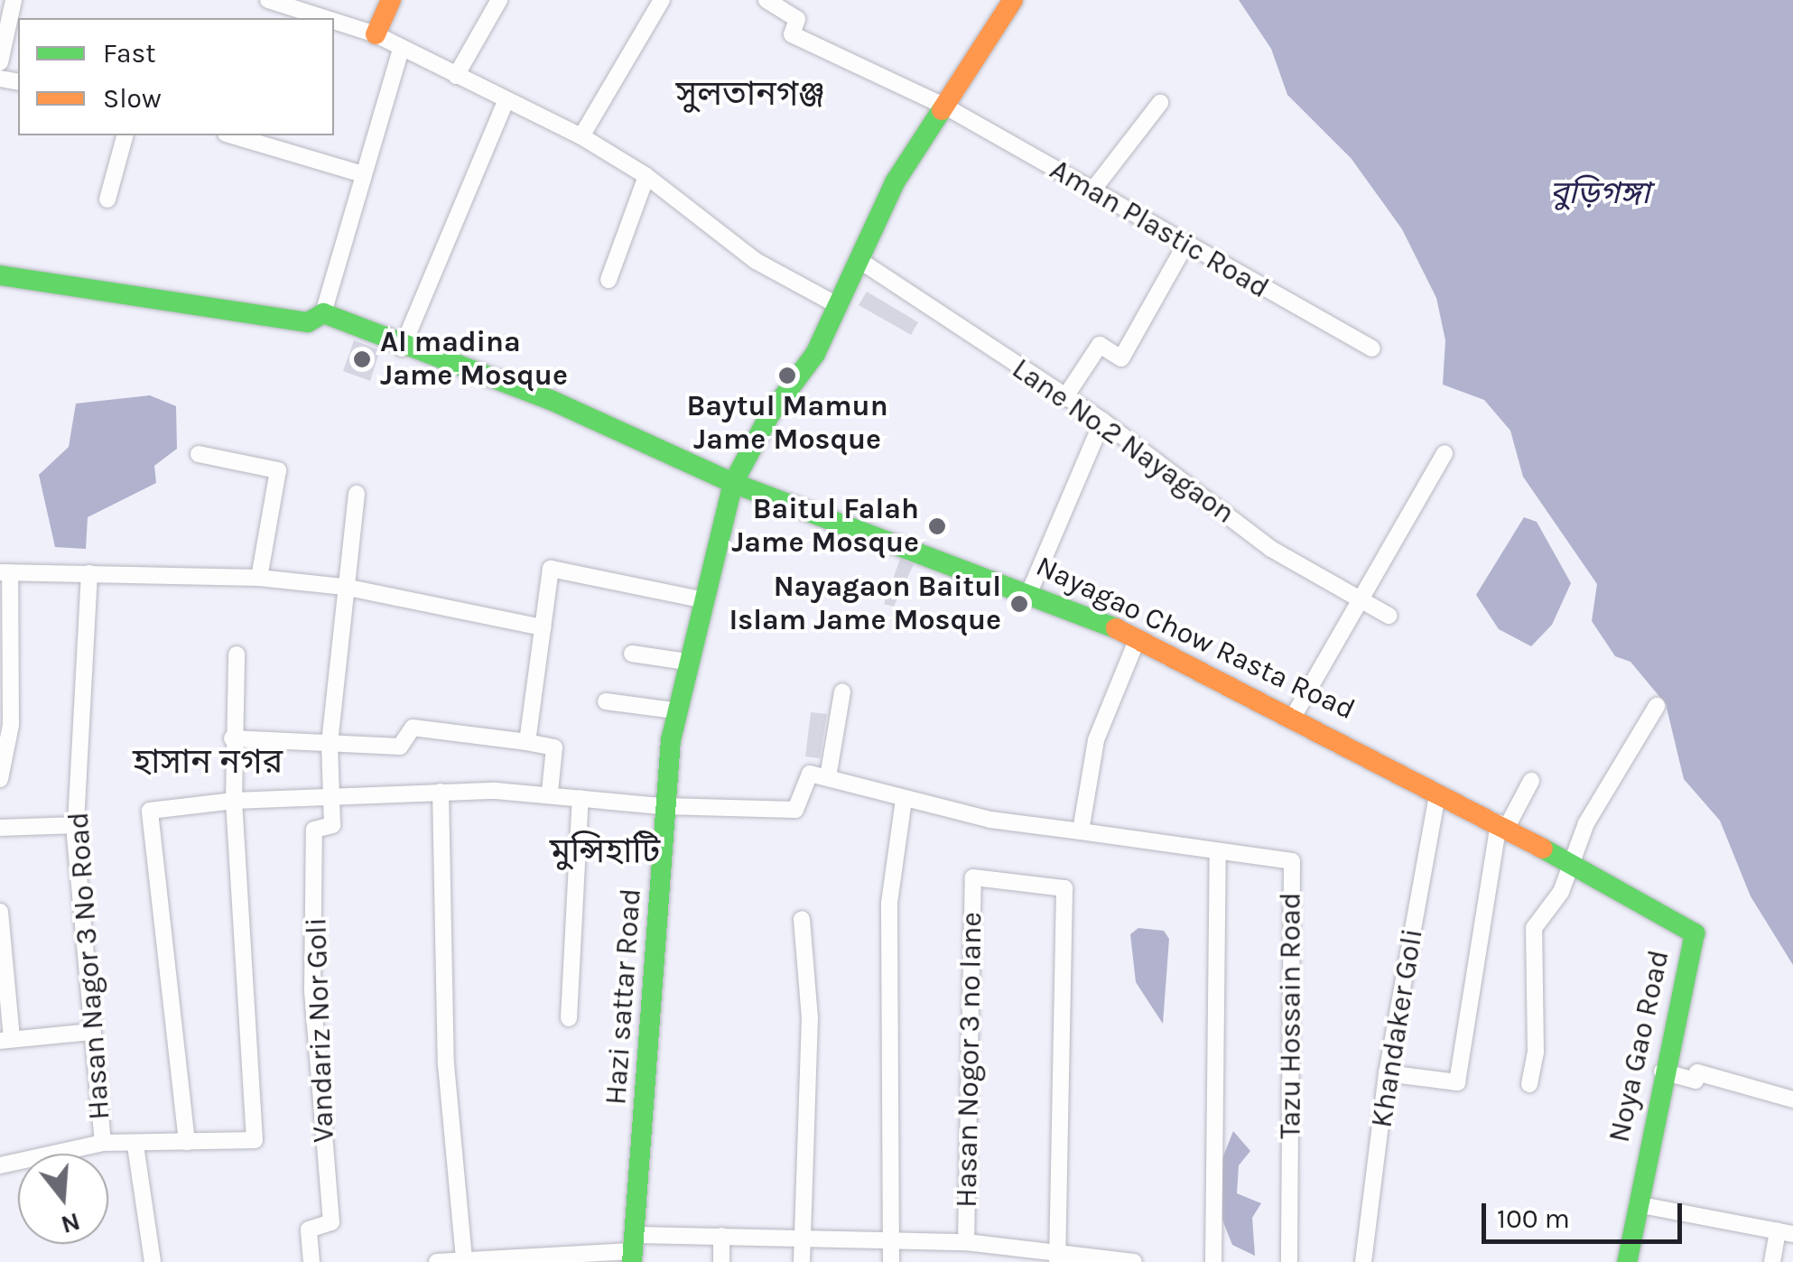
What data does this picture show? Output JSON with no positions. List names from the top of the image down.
{
  "streets": {
    "street": [
      "Aman Plastic Road",
      "Lane No.2 Nayagaon",
      "Nayagao Chow Rasta Road",
      "Hasan Nagor 3 No Road",
      "Hazi sattar Road",
      "Tazu Hossain Road",
      "Khandaker Goli",
      "Vandariz Nor Goli",
      "Noya Gao Road",
      "Hasan Nogor 3 no lane"
    ]
  },
  "crossings": [
    ["Aman Plastic Road", "Hazi sattar Road"],
    ["Lane No.2 Nayagaon", "Hazi sattar Road"],
    ["Nayagao Chow Rasta Road", "Hazi sattar Road"],
    ["Nayagao Chow Rasta Road", "Khandaker Goli"],
    ["Nayagao Chow Rasta Road", "Noya Gao Road"]
  ],
  "districts": ["সুলতানগঞ্জ", "হাসান নগর", "মুন্সিহাটি"],
  "water": ["বুড়িগঙ্গা"],
  "places": [
    "Al madina Jame Mosque",
    "Baytul Mamun Jame Mosque",
    "Baitul Falah Jame Mosque",
    "Nayagaon Baitul Islam Jame Mosque"
  ],
  "legend": ["Fast", "Slow"],
  "scale_bar": "100 m",
  "north": "bottom"
}
